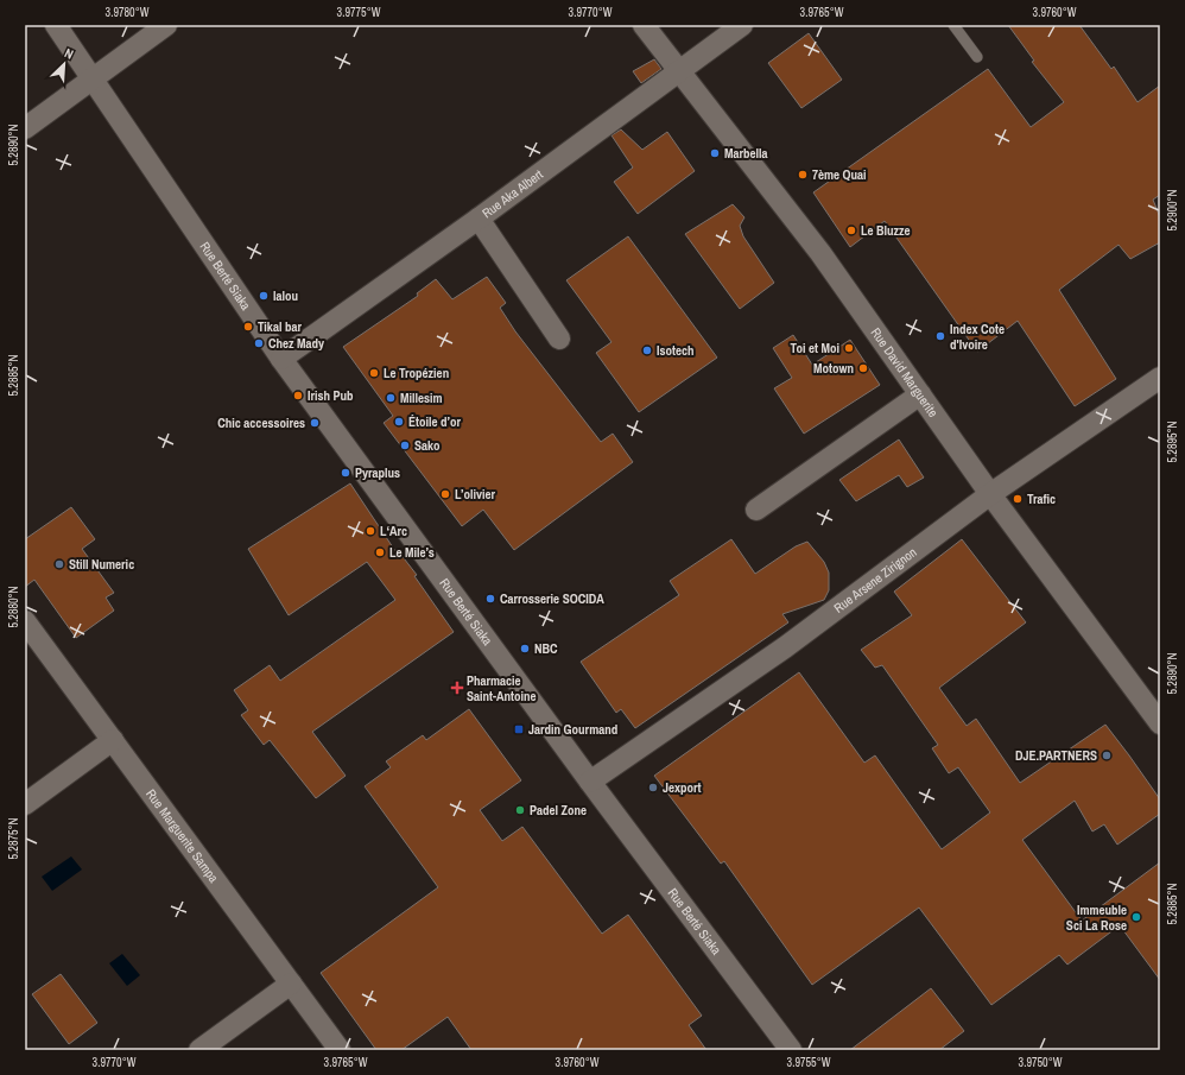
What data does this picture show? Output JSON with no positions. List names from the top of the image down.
{
  "streets": {
    "street": [
      "Rue Aka Albert",
      "Rue Berté Siaka",
      "Rue David Marguerite",
      "Rue Arsene Zirignon",
      "Rue Marguerite Sampa"
    ]
  },
  "crossings": [
    ["Rue Aka Albert", "Rue Berté Siaka"],
    ["Rue Aka Albert", "Rue David Marguerite"],
    ["Rue Berté Siaka", "Rue Arsene Zirignon"],
    ["Rue David Marguerite", "Rue Arsene Zirignon"]
  ],
  "places": {
    "other": [
      "Marbella",
      "7ème Quai",
      "Le Bluzze",
      "lalou",
      "Tikal bar",
      "Index Cote d'Ivoire",
      "Chez Mady",
      "Toi et Moi",
      "Isotech",
      "Motown",
      "Le Tropézien",
      "Irish Pub",
      "Millesim",
      "Étoile d’or",
      "Chic accessoires",
      "Sako",
      "Pyraplus",
      "L’olivier",
      "Trafic",
      "L‘Arc",
      "Le Mile’s",
      "Still Numeric",
      "Carrosserie SOCIDA",
      "NBC",
      "DJE.PARTNERS",
      "Jexport",
      "Padel Zone",
      "Immeuble Sci La Rose"
    ],
    "health": ["Pharmacie Saint-Antoine"],
    "transit": ["Jardin Gourmand"]
  },
  "north": "top right",
  "coordinates": [
    "3.9780°W",
    "3.9775°W",
    "3.9770°W",
    "3.9765°W",
    "3.9760°W",
    "5.2890°N",
    "5.2900°N",
    "5.2885°N",
    "5.2895°N",
    "5.2880°N",
    "5.2875°N",
    "3.9755°W",
    "3.9750°W"
  ]
}
